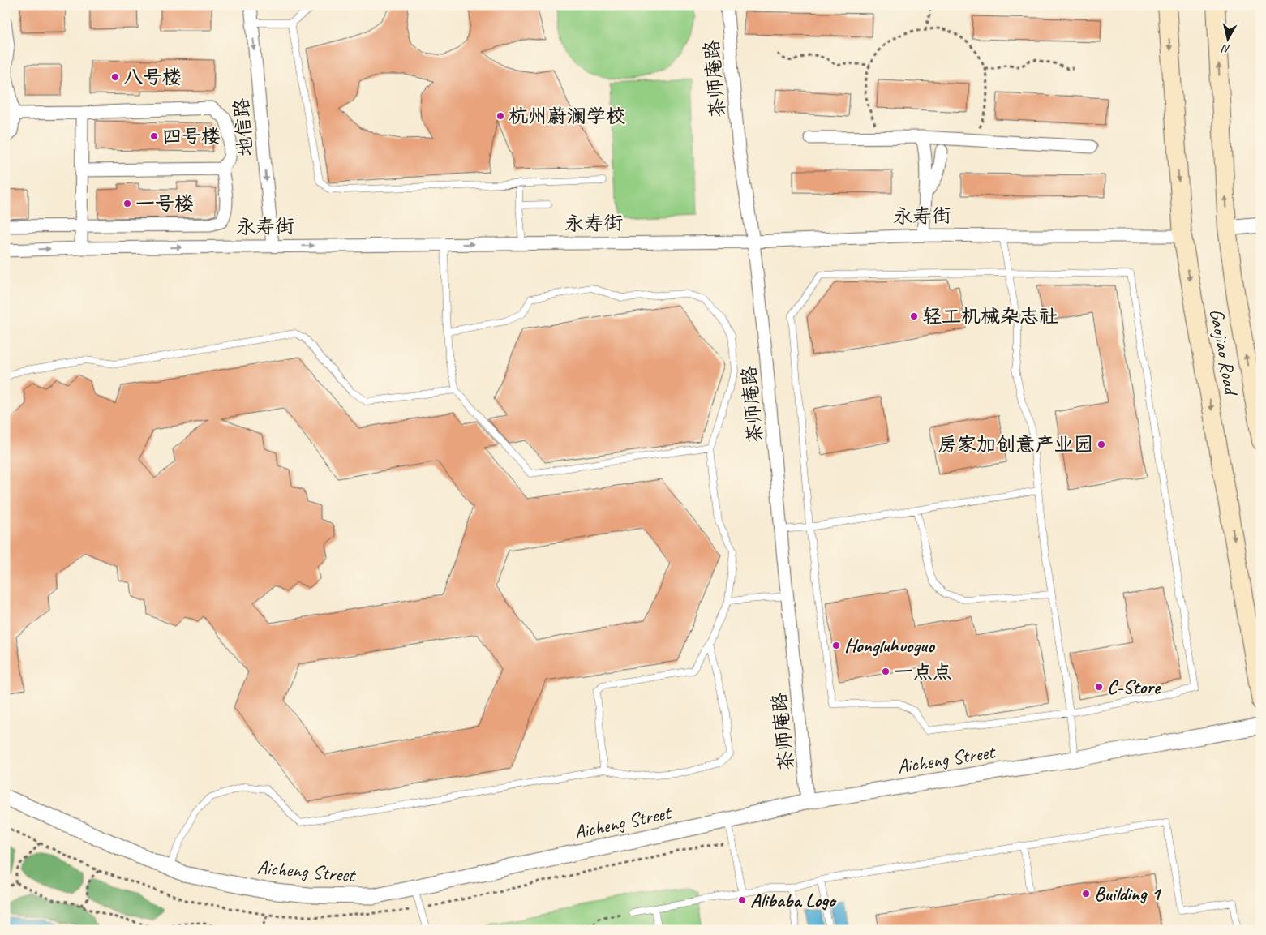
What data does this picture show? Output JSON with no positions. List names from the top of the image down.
{
  "streets": {
    "main road": ["Gaojiao Road"],
    "street": [
      "茶师庵路",
      "地信路",
      "永寿街",
      "Aicheng Street"
    ]
  },
  "crossings": [
    ["茶师庵路", "永寿街"],
    ["茶师庵路", "Aicheng Street"],
    ["地信路", "永寿街"],
    ["永寿街", "Gaojiao Road"]
  ],
  "one_way": ["地信路"],
  "places": [
    "八号楼",
    "杭州蔚澜学校",
    "四号楼",
    "一号楼",
    "轻工机械杂志社",
    "房家加创意产业园",
    "Hongluhuoguo",
    "一点点",
    "C-Store",
    "Building 1",
    "Alibaba Logo"
  ],
  "north": "bottom"
}
